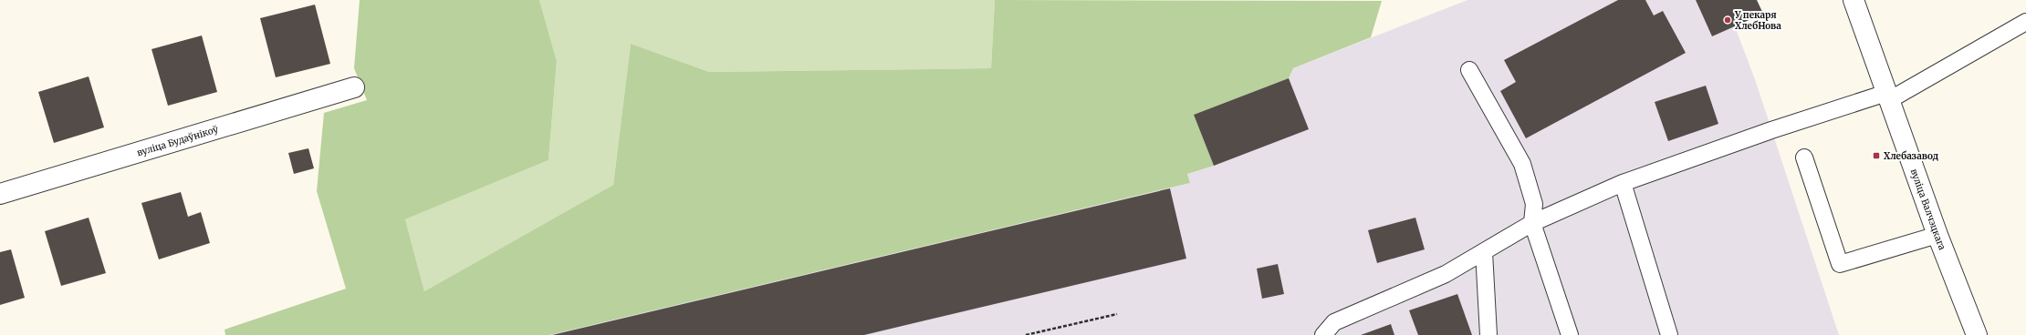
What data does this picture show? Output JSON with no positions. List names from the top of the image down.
{
  "streets": {
    "street": ["вуліца Будаўнікоў", "вуліца Валчэцкага"]
  },
  "places": {
    "other": ["У пекаря ХлебНова"],
    "transit": ["Хлебазавод"]
  }
}
